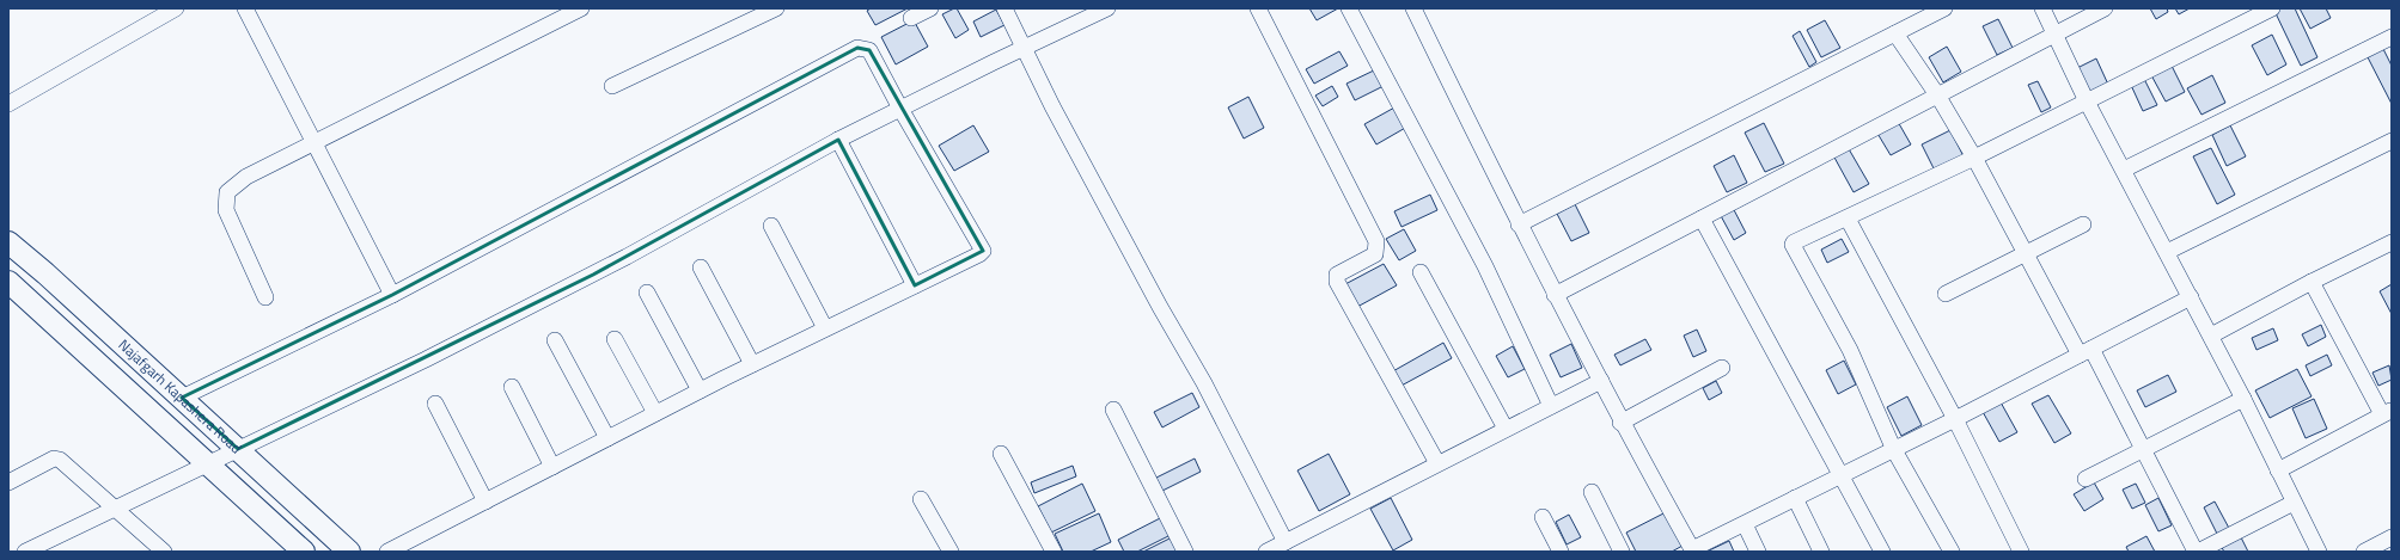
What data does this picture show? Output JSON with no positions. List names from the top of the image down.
{
  "streets": {
    "main road": ["Najafgarh Kapashera Road"]
  }
}
